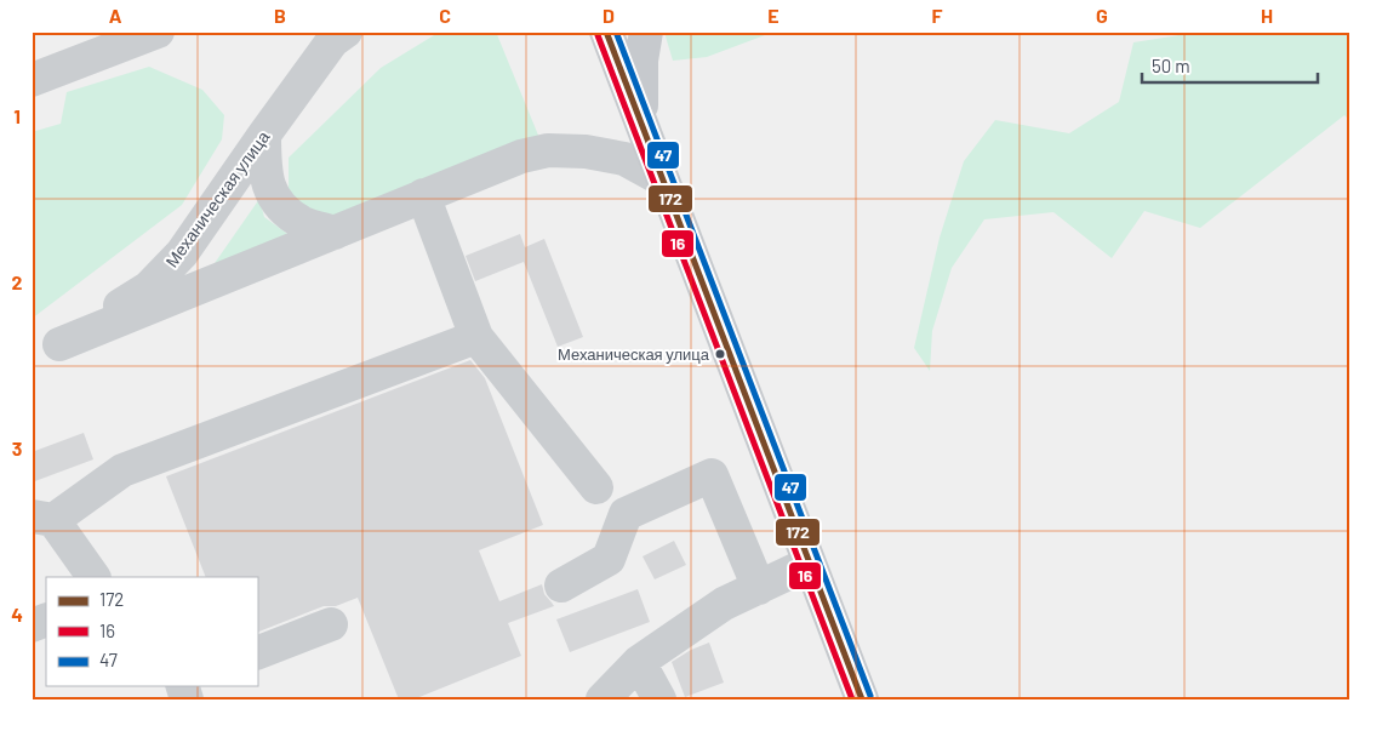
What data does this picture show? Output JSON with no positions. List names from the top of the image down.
{
  "streets": {
    "street": ["Механическая улица"]
  },
  "places": ["Механическая улица"],
  "lines": ["transit line 172", "transit line 47", "transit line 16"],
  "legend": ["172", "16", "47"],
  "scale_bar": "50 m",
  "grid": {
    "columns": [
      "A",
      "B",
      "C",
      "D",
      "E",
      "F",
      "G",
      "H"
    ],
    "rows": [
      "1",
      "2",
      "3",
      "4"
    ]
  }
}
